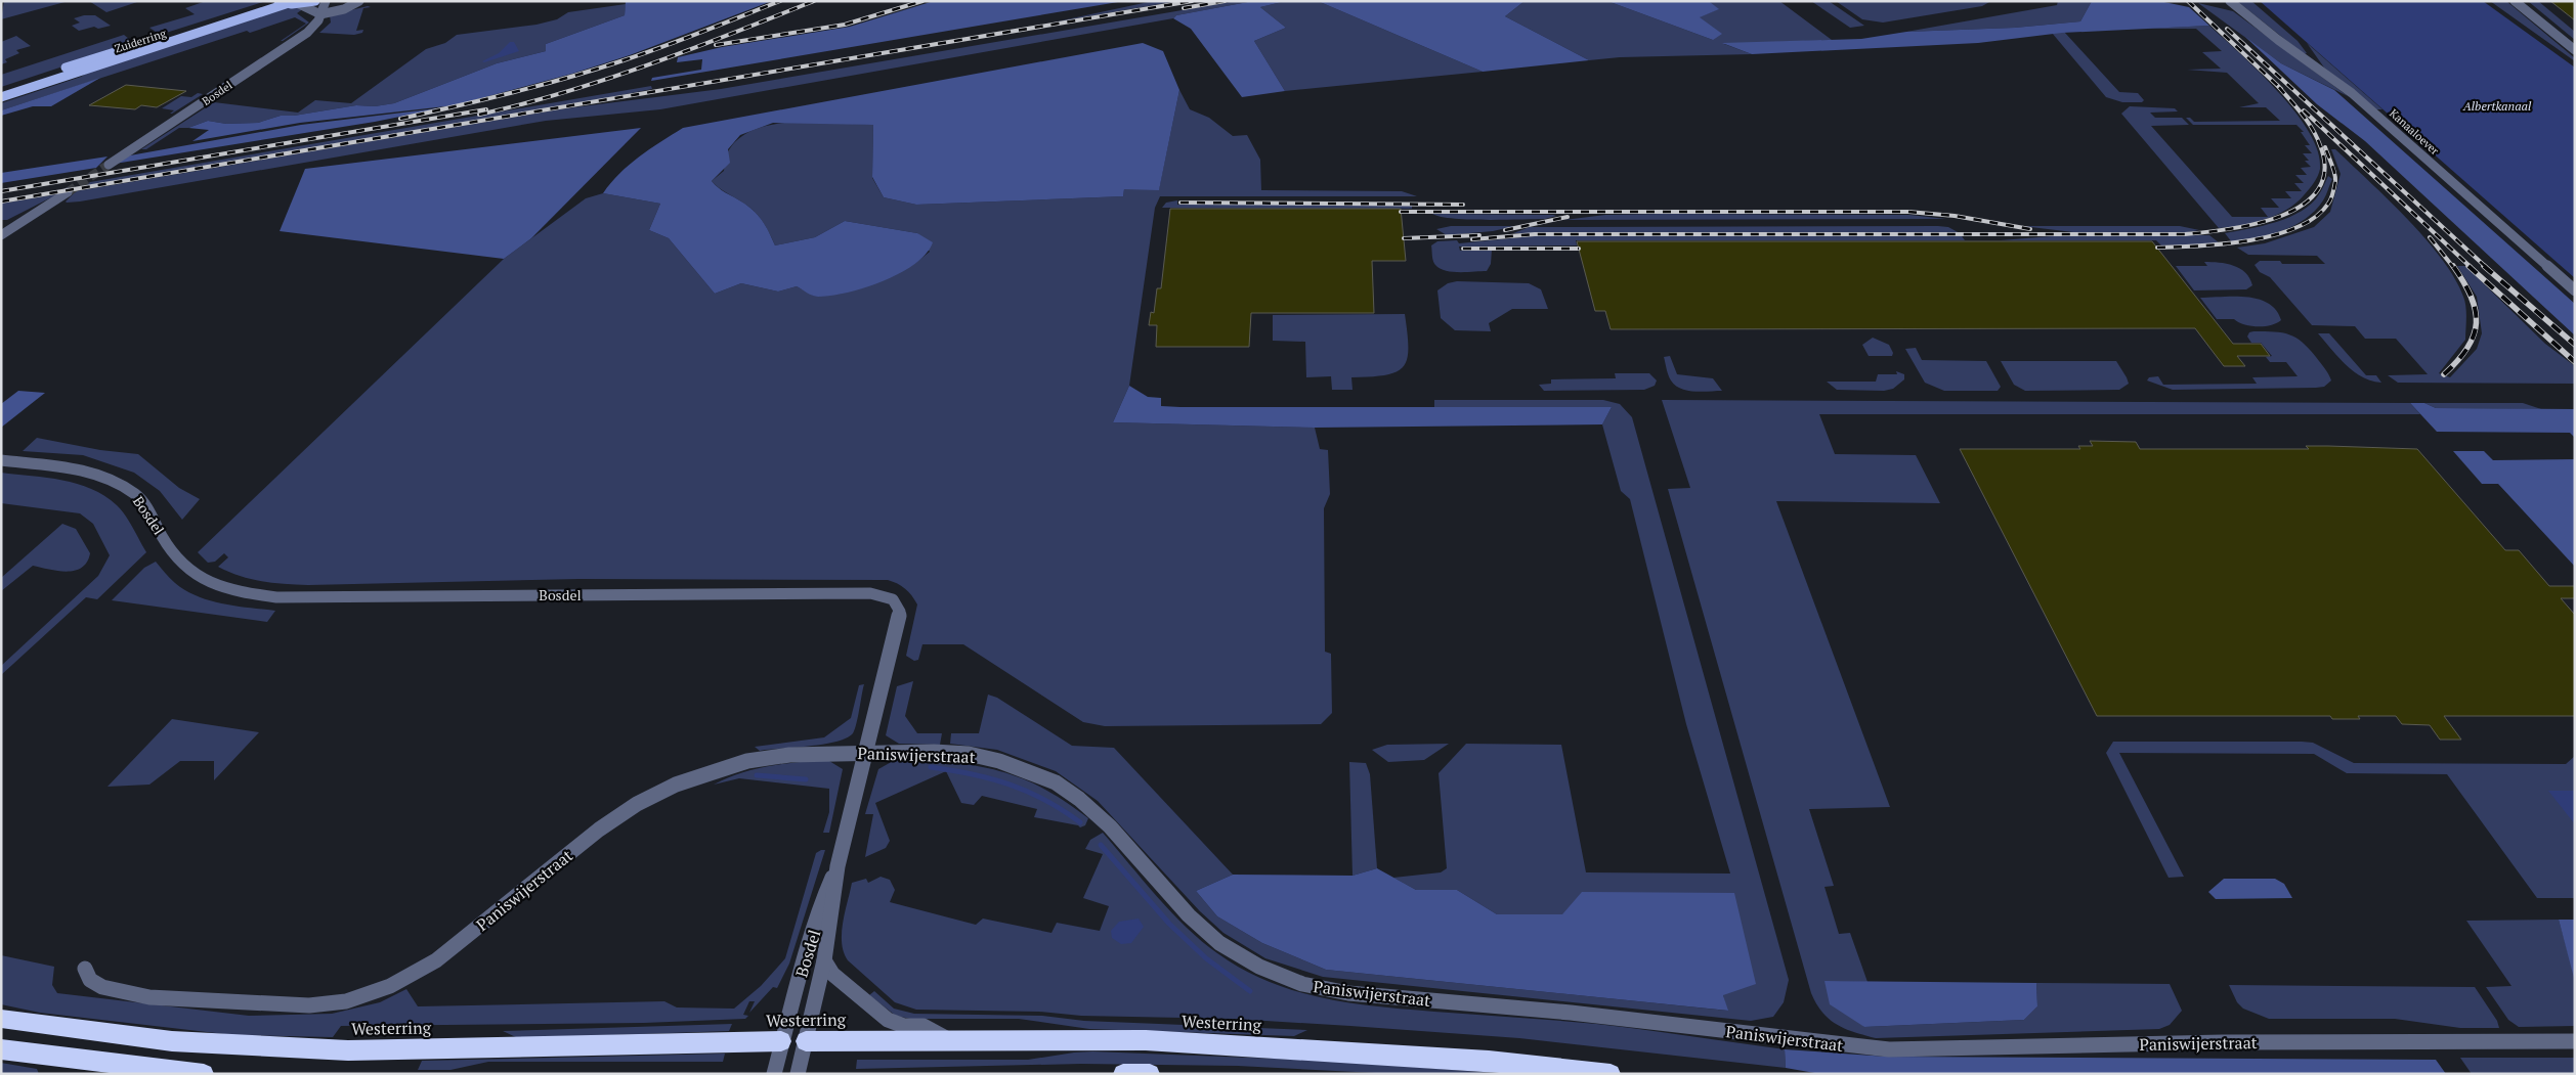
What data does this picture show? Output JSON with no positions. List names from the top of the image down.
{
  "streets": {
    "highway": ["Westerring"],
    "main road": ["Zuiderring"],
    "street": ["Bosdel", "Kanaaloever", "Paniswijerstraat"]
  },
  "crossings": [
    ["Bosdel", "Paniswijerstraat"],
    ["Bosdel", "Westerring"]
  ],
  "water": ["Albertkanaal"]
}
